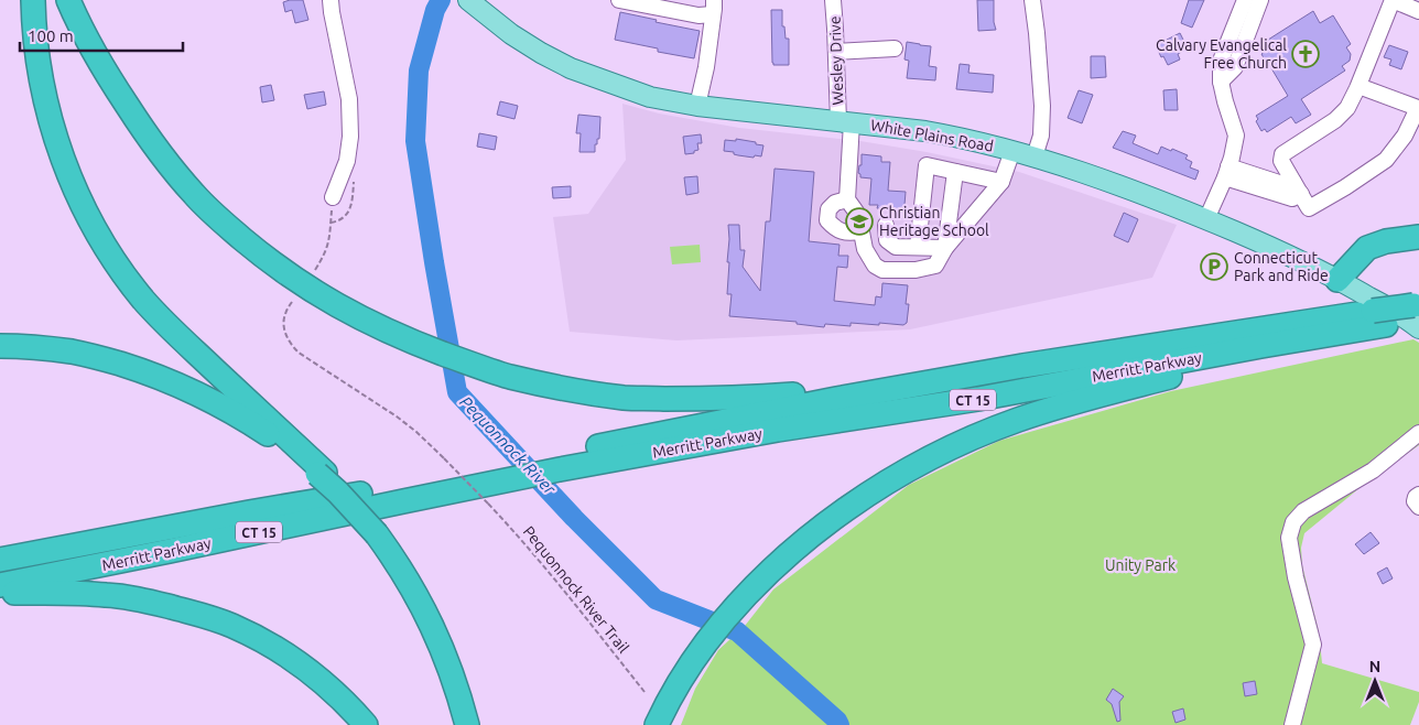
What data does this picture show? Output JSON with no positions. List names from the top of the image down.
{
  "streets": {
    "highway": ["Merritt Parkway", "CT 15"],
    "main road": ["White Plains Road"],
    "street": ["Wesley Drive"],
    "path": ["Pequonnock River Trail"]
  },
  "crossings": [
    ["Wesley Drive", "White Plains Road"]
  ],
  "water": ["Pequonnock River"],
  "parks": ["Unity Park"],
  "places": {
    "church": ["Calvary Evangelical Free Church"],
    "school or university": ["Christian Heritage School"],
    "parking": ["Connecticut Park and Ride"]
  },
  "scale_bar": "100 m",
  "north": "top"
}
